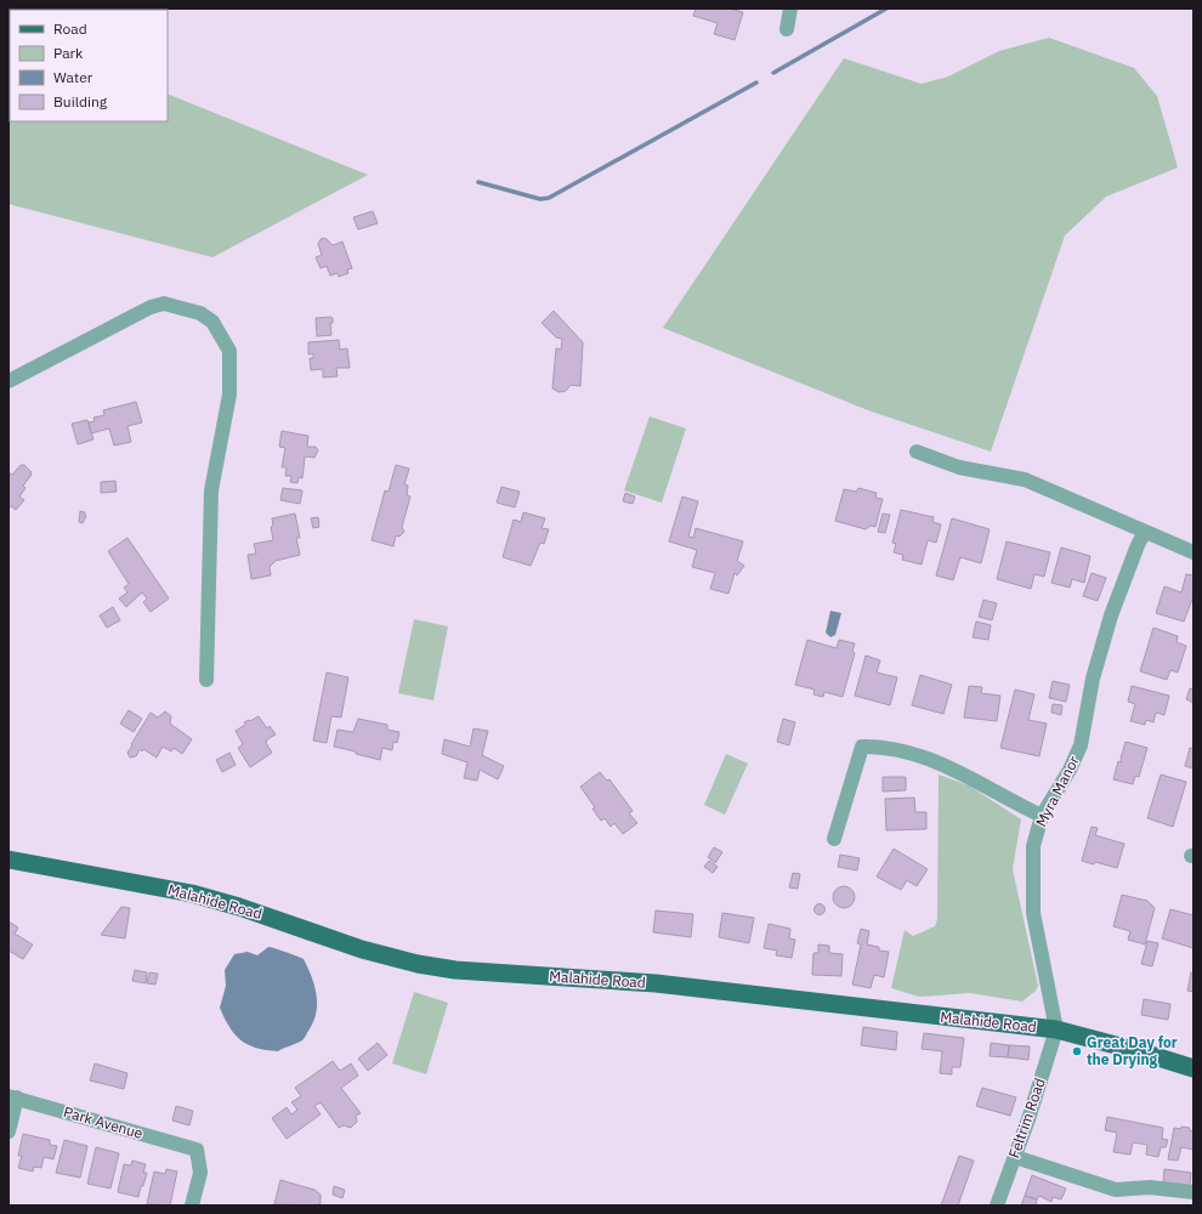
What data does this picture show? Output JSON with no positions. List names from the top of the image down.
{
  "streets": {
    "main road": ["Malahide Road"],
    "street": ["Myra Manor", "Feltrim Road", "Park Avenue"]
  },
  "crossings": [
    ["Myra Manor", "Malahide Road"],
    ["Myra Manor", "Feltrim Road"],
    ["Malahide Road", "Feltrim Road"]
  ],
  "places": ["Great Day for the Drying"],
  "legend": [
    "Road",
    "Park",
    "Water",
    "Building"
  ]
}
